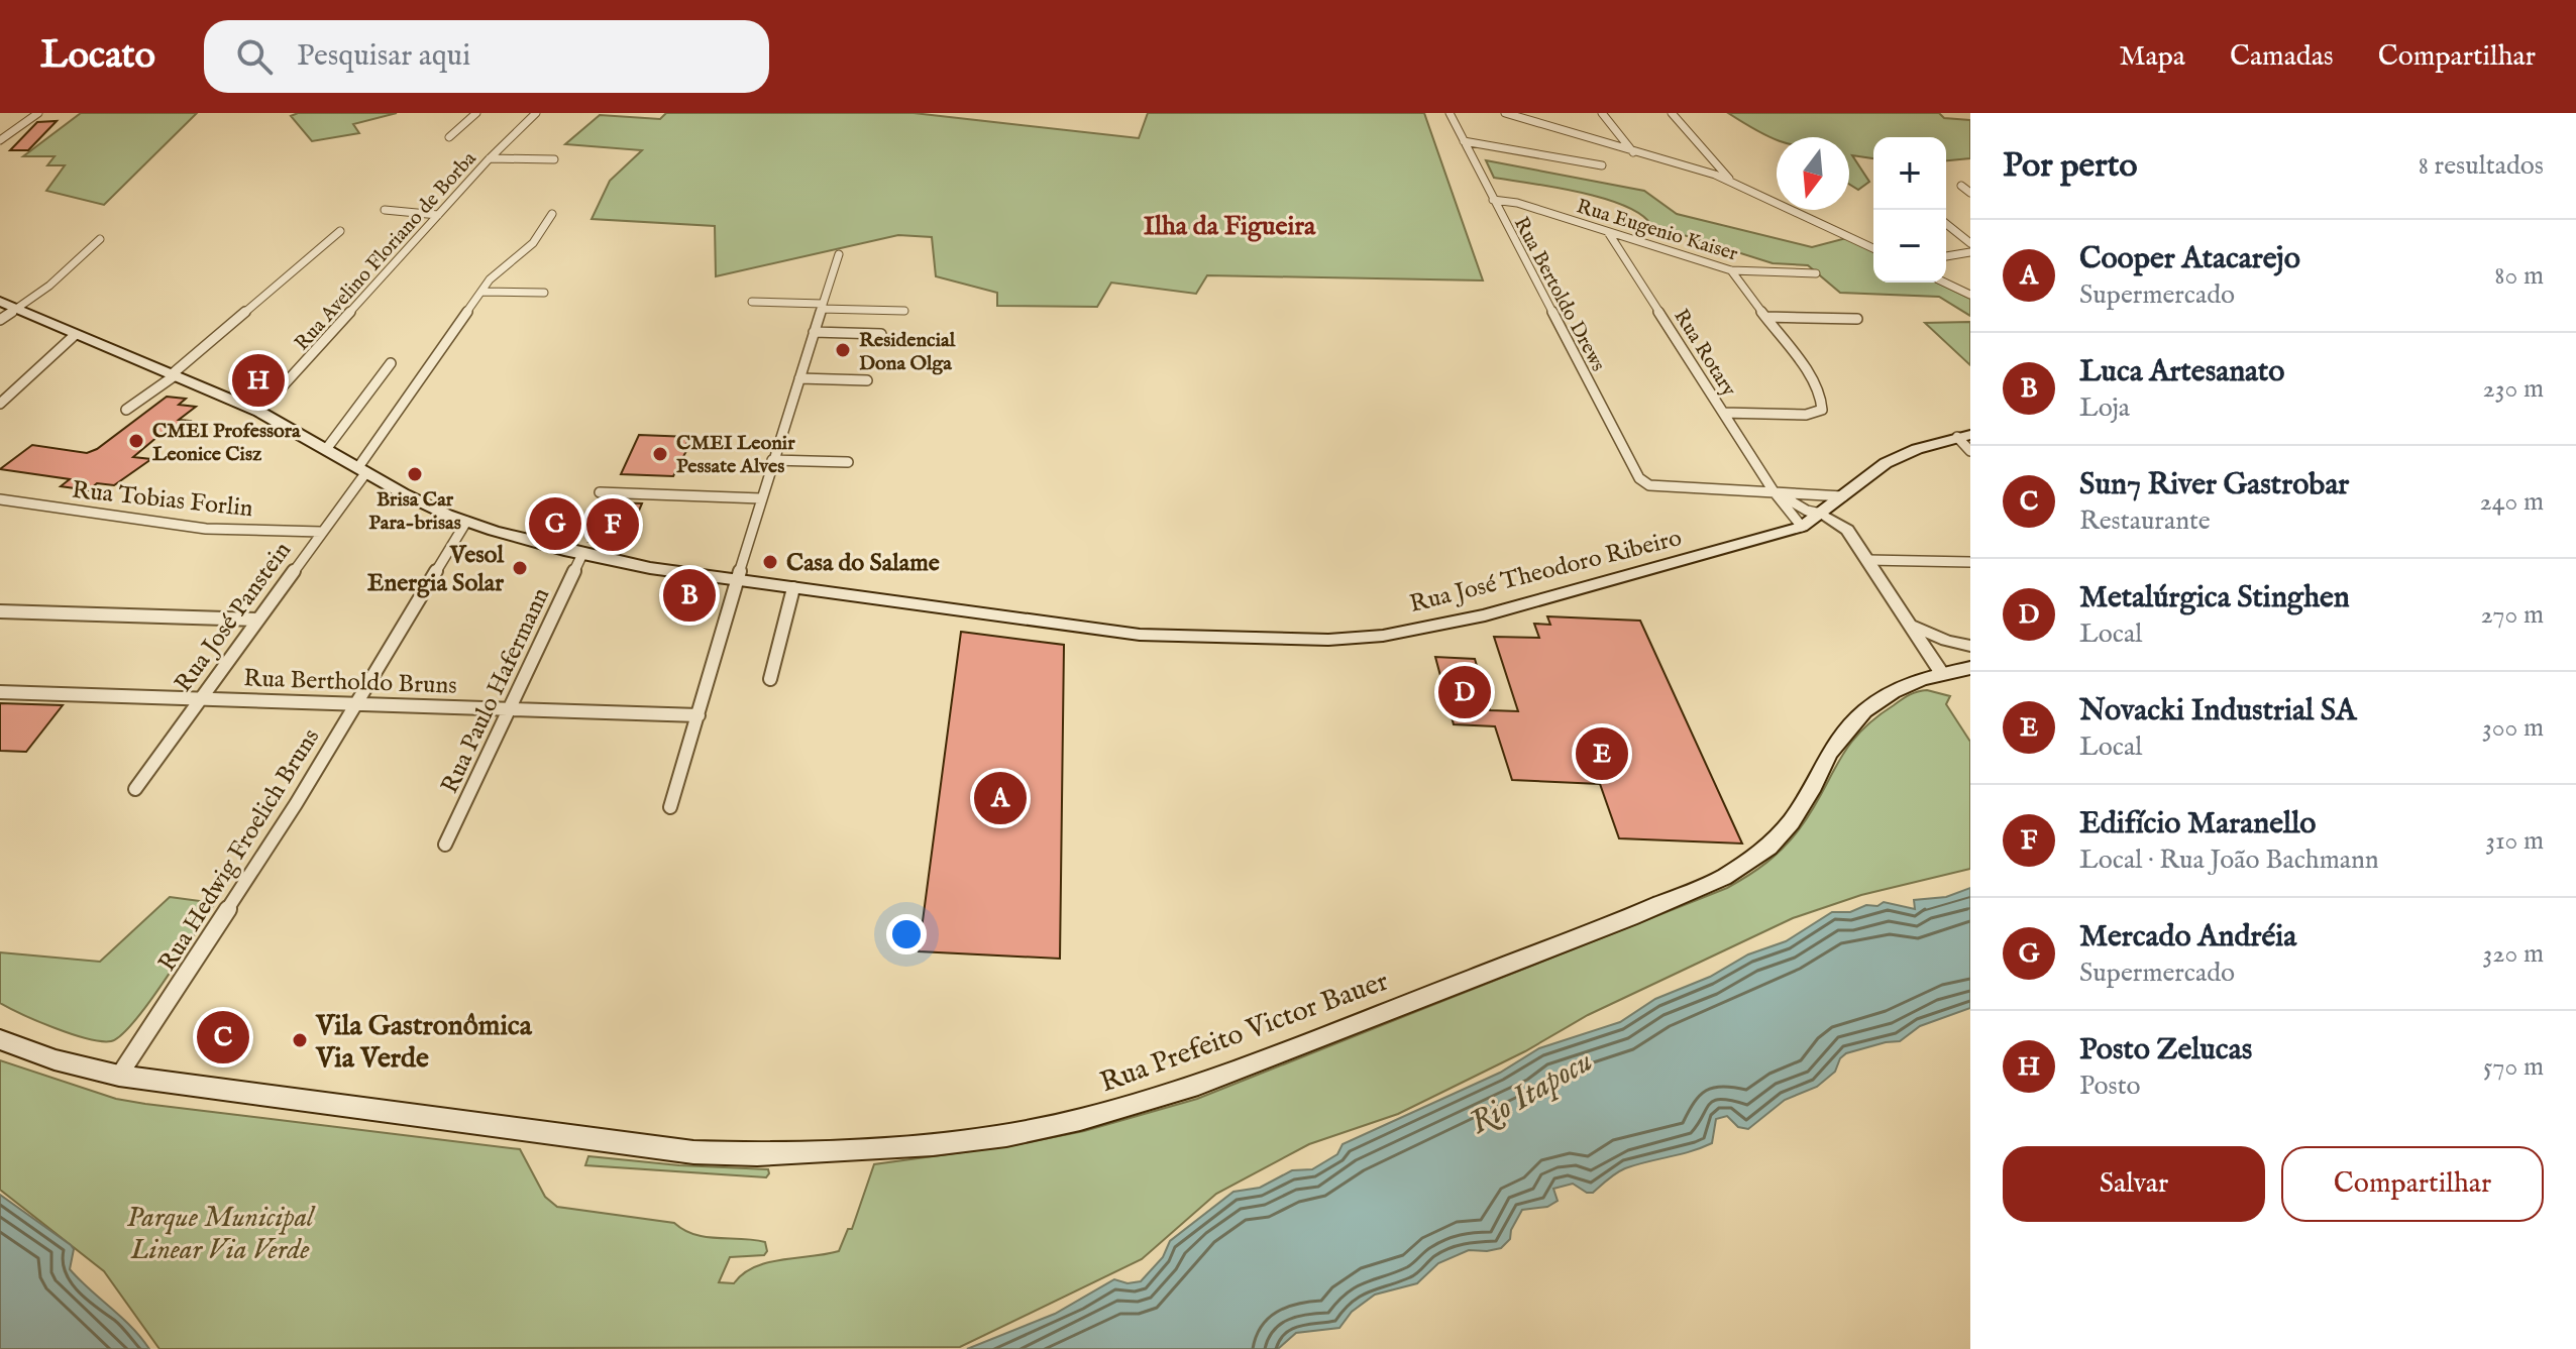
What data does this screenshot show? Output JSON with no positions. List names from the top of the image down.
{
  "streets": {
    "main road": ["Rua José Theodoro Ribeiro", "Rua Prefeito Victor Bauer"],
    "street": [
      "Rua Eugenio Kaiser",
      "Rua Avelino Floriano de Borba",
      "Rua Bertoldo Drews",
      "Rua Rotary",
      "Rua Tobias Forlin",
      "Rua José Panstein",
      "Rua Bertholdo Bruns",
      "Rua Paulo Hafermann",
      "Rua Hedwig Froelich Bruns"
    ]
  },
  "crossings": [
    ["Rua Eugenio Kaiser", "Rua Bertoldo Drews"],
    ["Rua Eugenio Kaiser", "Rua Rotary"],
    ["Rua Avelino Floriano de Borba", "Rua José Theodoro Ribeiro"],
    ["Rua Bertoldo Drews", "Rua Rotary"],
    ["Rua Rotary", "Rua José Theodoro Ribeiro"],
    ["Rua Tobias Forlin", "Rua José Panstein"],
    ["Rua José Theodoro Ribeiro", "Rua José Panstein"],
    ["Rua José Theodoro Ribeiro", "Rua Paulo Hafermann"],
    ["Rua José Theodoro Ribeiro", "Rua Hedwig Froelich Bruns"],
    ["Rua José Panstein", "Rua Bertholdo Bruns"],
    ["Rua Bertholdo Bruns", "Rua Paulo Hafermann"],
    ["Rua Bertholdo Bruns", "Rua Hedwig Froelich Bruns"],
    ["Rua Hedwig Froelich Bruns", "Rua Prefeito Victor Bauer"]
  ],
  "districts": ["Ilha da Figueira"],
  "water": ["Rio Itapocu"],
  "parks": ["Parque Municipal Linear Via Verde"],
  "places": [
    "Residencial Dona Olga",
    "CMEI Professora Leonice Cisz",
    "CMEI Leonir Pessate Alves",
    "Brisa Car Para-brisas",
    "Casa do Salame",
    "Vesol Energia Solar",
    "Vila Gastronômica Via Verde"
  ],
  "north": "bottom",
  "page": {
    "header": "Locato",
    "search": "Pesquisar aqui",
    "nav": ["Mapa", "Camadas", "Compartilhar"],
    "heading": ["Por perto", "8 resultados"],
    "map_buttons": ["+", "−"],
    "list": [
      {
        "mark": "A",
        "name": "Cooper Atacarejo",
        "note": "Supermercado",
        "value": "80 m"
      },
      {
        "mark": "B",
        "name": "Luca Artesanato",
        "note": "Loja",
        "value": "230 m"
      },
      {
        "mark": "C",
        "name": "Sun7 River Gastrobar",
        "note": "Restaurante",
        "value": "240 m"
      },
      {
        "mark": "D",
        "name": "Metalúrgica Stinghen",
        "note": "Local",
        "value": "270 m"
      },
      {
        "mark": "E",
        "name": "Novacki Industrial SA",
        "note": "Local",
        "value": "300 m"
      },
      {
        "mark": "F",
        "name": "Edifício Maranello",
        "note": "Local · Rua João Bachmann",
        "value": "310 m"
      },
      {
        "mark": "G",
        "name": "Mercado Andréia",
        "note": "Supermercado",
        "value": "320 m"
      },
      {
        "mark": "H",
        "name": "Posto Zelucas",
        "note": "Posto",
        "value": "570 m"
      }
    ],
    "pins": [
      "H",
      "G",
      "F",
      "B",
      "D",
      "E",
      "A",
      "C"
    ],
    "buttons": ["Salvar", "Compartilhar"]
  }
}
